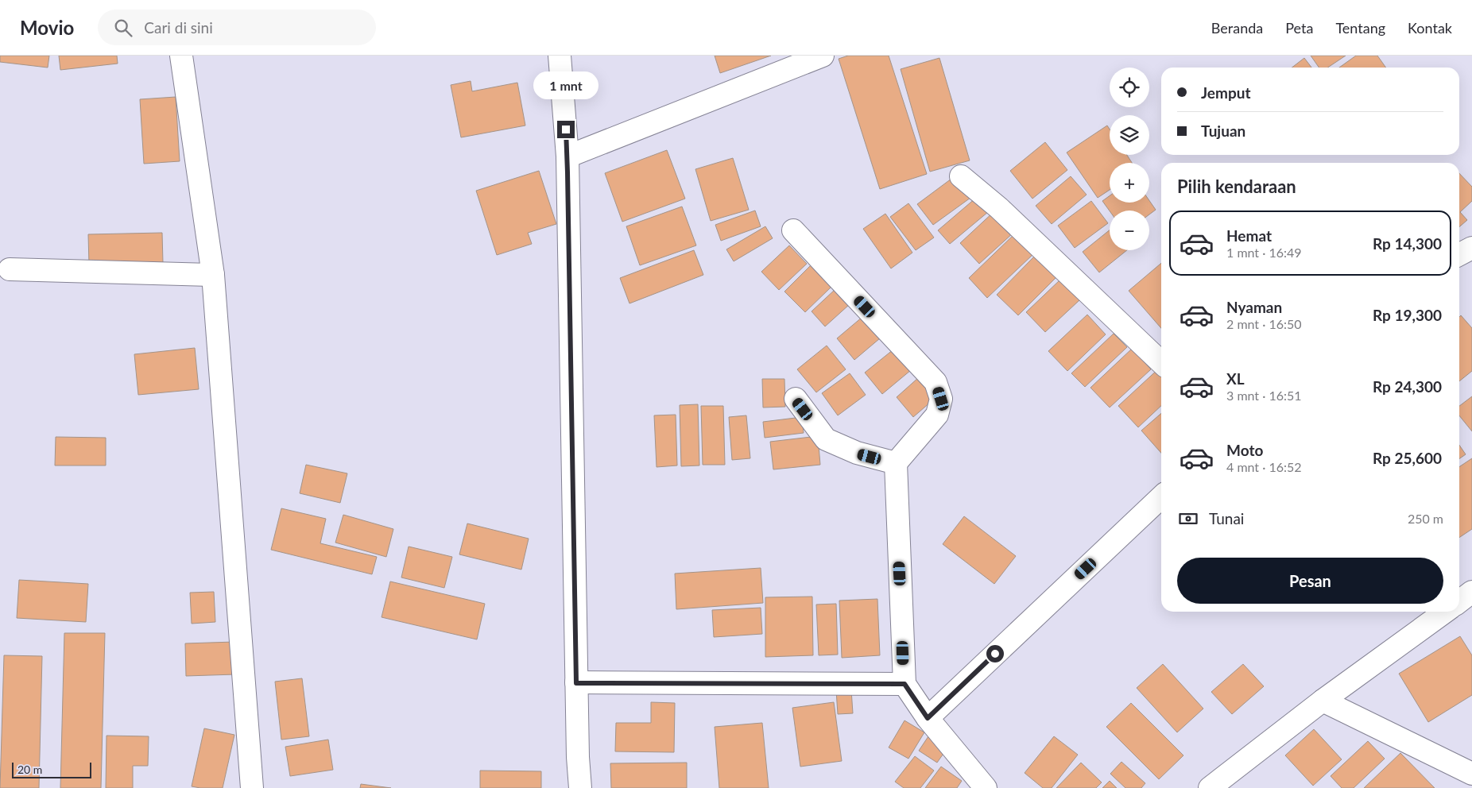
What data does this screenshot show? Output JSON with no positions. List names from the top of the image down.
{
  "scale_bar": "20 m",
  "page": {
    "header": "Movio",
    "search": "Cari di sini",
    "nav": [
      "Beranda",
      "Peta",
      "Tentang",
      "Kontak"
    ],
    "map_buttons": ["+", "−"],
    "banner": ["Jemput", "Tujuan"],
    "bubble": "1 mnt",
    "heading": "Pilih kendaraan",
    "list": [
      {
        "name": "Hemat",
        "note": "1 mnt · 16:49",
        "value": "Rp 14,300"
      },
      {
        "name": "Nyaman",
        "note": "2 mnt · 16:50",
        "value": "Rp 19,300"
      },
      {
        "name": "XL",
        "note": "3 mnt · 16:51",
        "value": "Rp 24,300"
      },
      {
        "name": "Moto",
        "note": "4 mnt · 16:52",
        "value": "Rp 25,600"
      }
    ],
    "pay": ["Tunai", "250 m"],
    "buttons": "Pesan",
    "scale": "20 m"
  }
}
